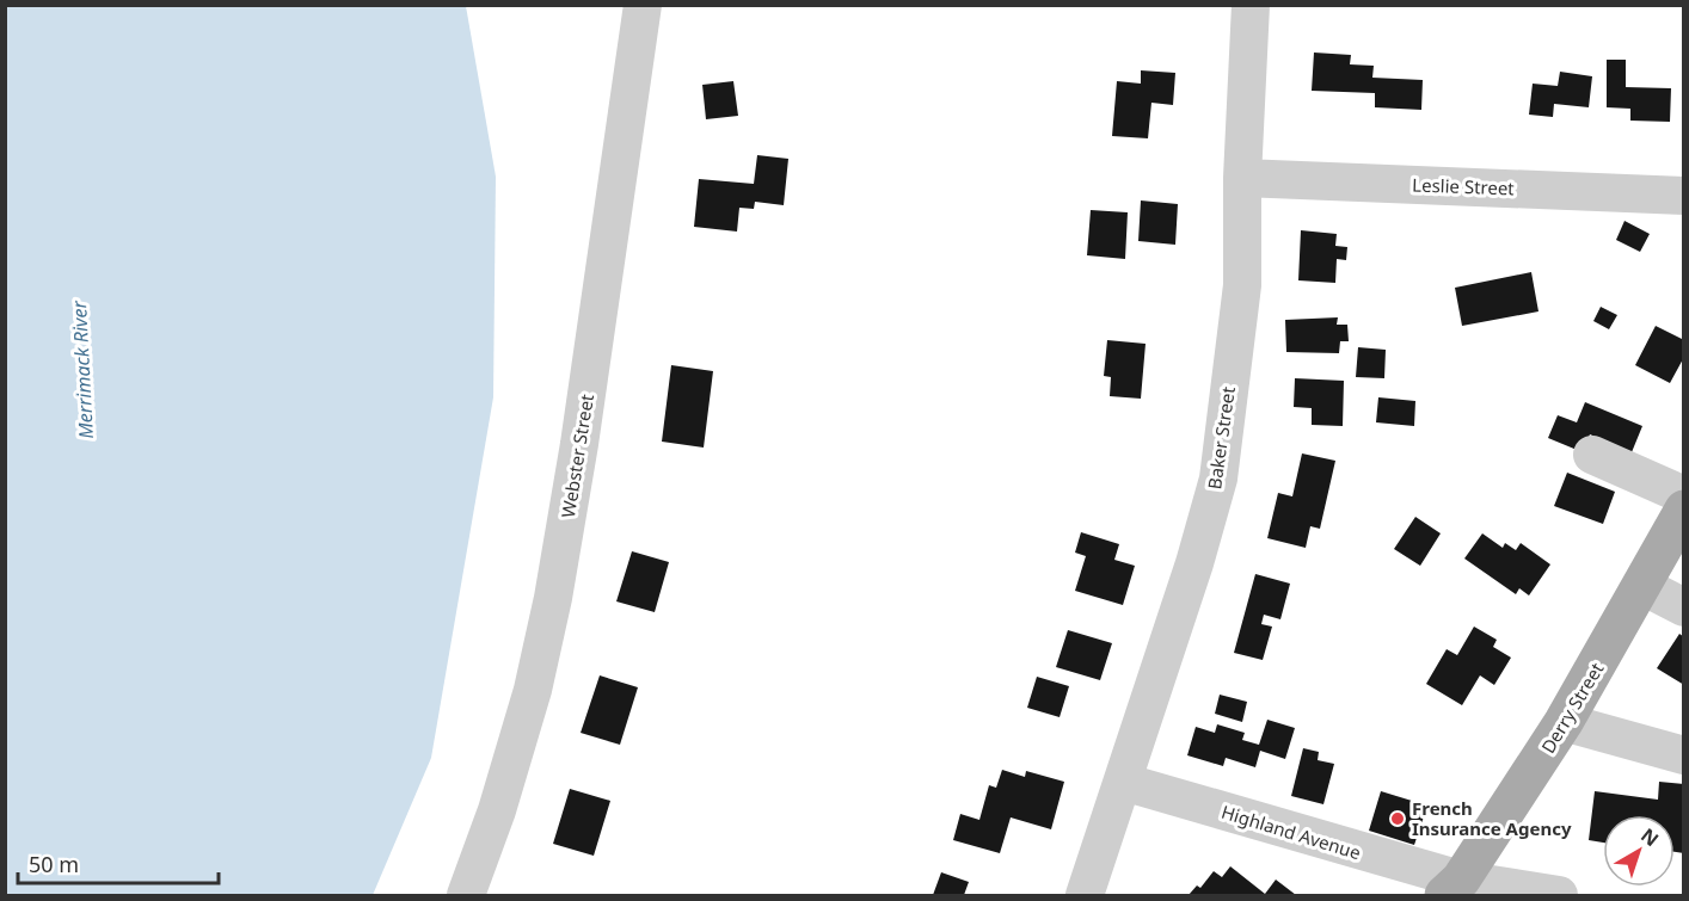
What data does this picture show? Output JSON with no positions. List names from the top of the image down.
{
  "streets": {
    "main road": ["Derry Street"],
    "street": [
      "Leslie Street",
      "Baker Street",
      "Webster Street",
      "Highland Avenue"
    ]
  },
  "crossings": [
    ["Leslie Street", "Baker Street"],
    ["Baker Street", "Highland Avenue"],
    ["Derry Street", "Highland Avenue"]
  ],
  "water": ["Merrimack River"],
  "places": ["French Insurance Agency"],
  "scale_bar": "50 m",
  "north": "top right"
}
